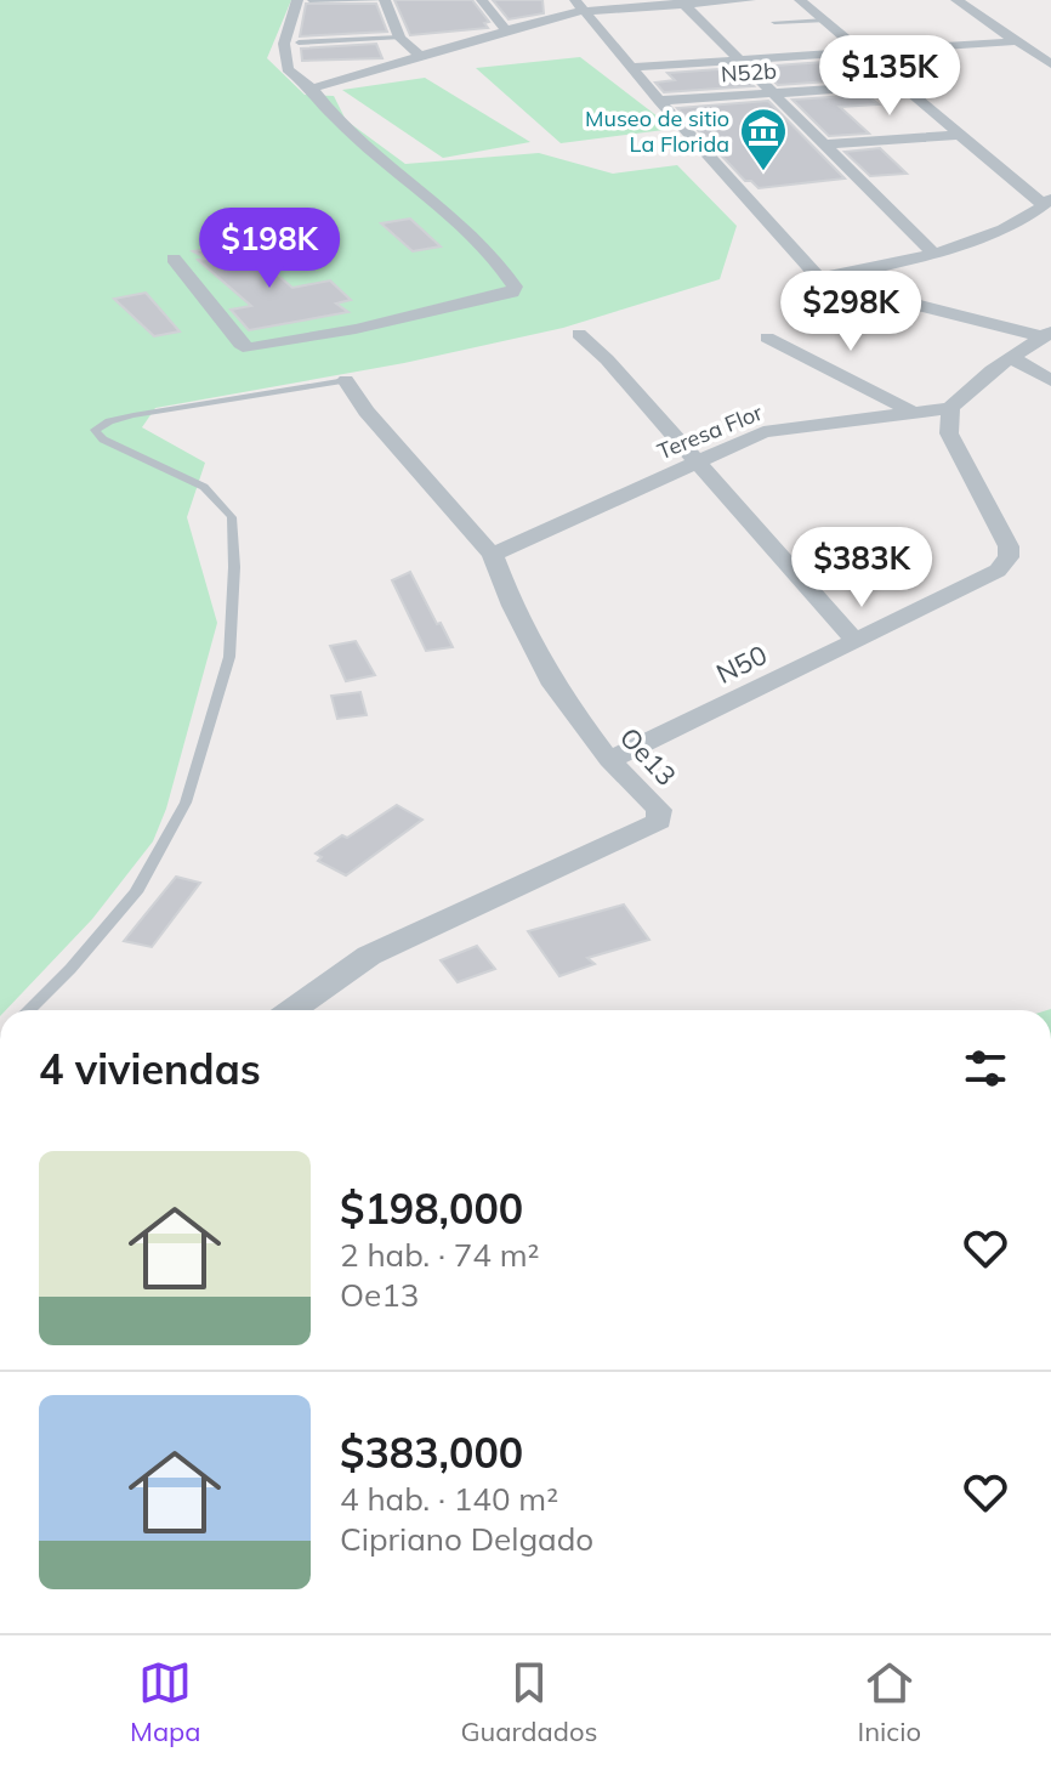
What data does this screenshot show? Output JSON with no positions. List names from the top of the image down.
{
  "streets": {
    "street": [
      "N52b",
      "Teresa Flor",
      "N50",
      "Oe13"
    ]
  },
  "crossings": [
    ["Teresa Flor", "N50"],
    ["Teresa Flor", "Oe13"],
    ["N50", "Oe13"]
  ],
  "places": {
    "museum": ["Museo de sitio La Florida"]
  },
  "page": {
    "price": [
      "$135K",
      "$198K",
      "$298K",
      "$383K"
    ],
    "heading": "4 viviendas",
    "list": [
      {
        "name": "$198,000",
        "note": "2 hab. · 74 m² · Oe13"
      },
      {
        "name": "$383,000",
        "note": "4 hab. · 140 m² · Cipriano Delgado"
      }
    ],
    "tabs": ["Mapa", "Guardados", "Inicio"]
  }
}
